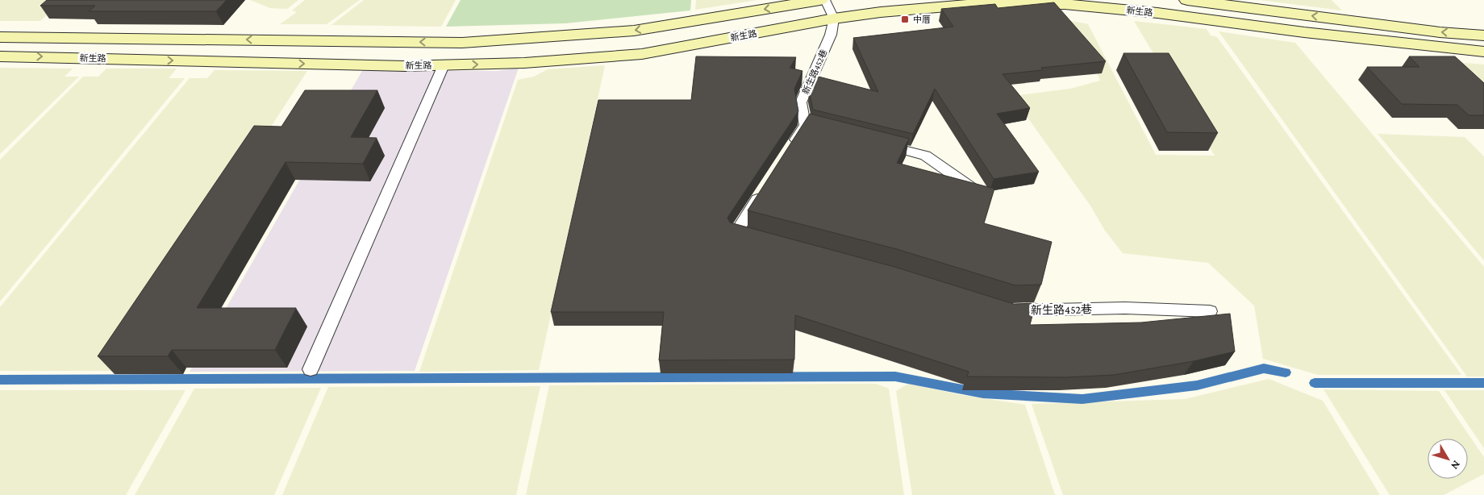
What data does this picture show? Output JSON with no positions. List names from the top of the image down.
{
  "streets": {
    "main road": ["新生路"],
    "lane": ["新生路452巷"]
  },
  "crossings": [
    ["新生路", "新生路452巷"]
  ],
  "places": {
    "transit": ["中厝"]
  },
  "north": "bottom right"
}
